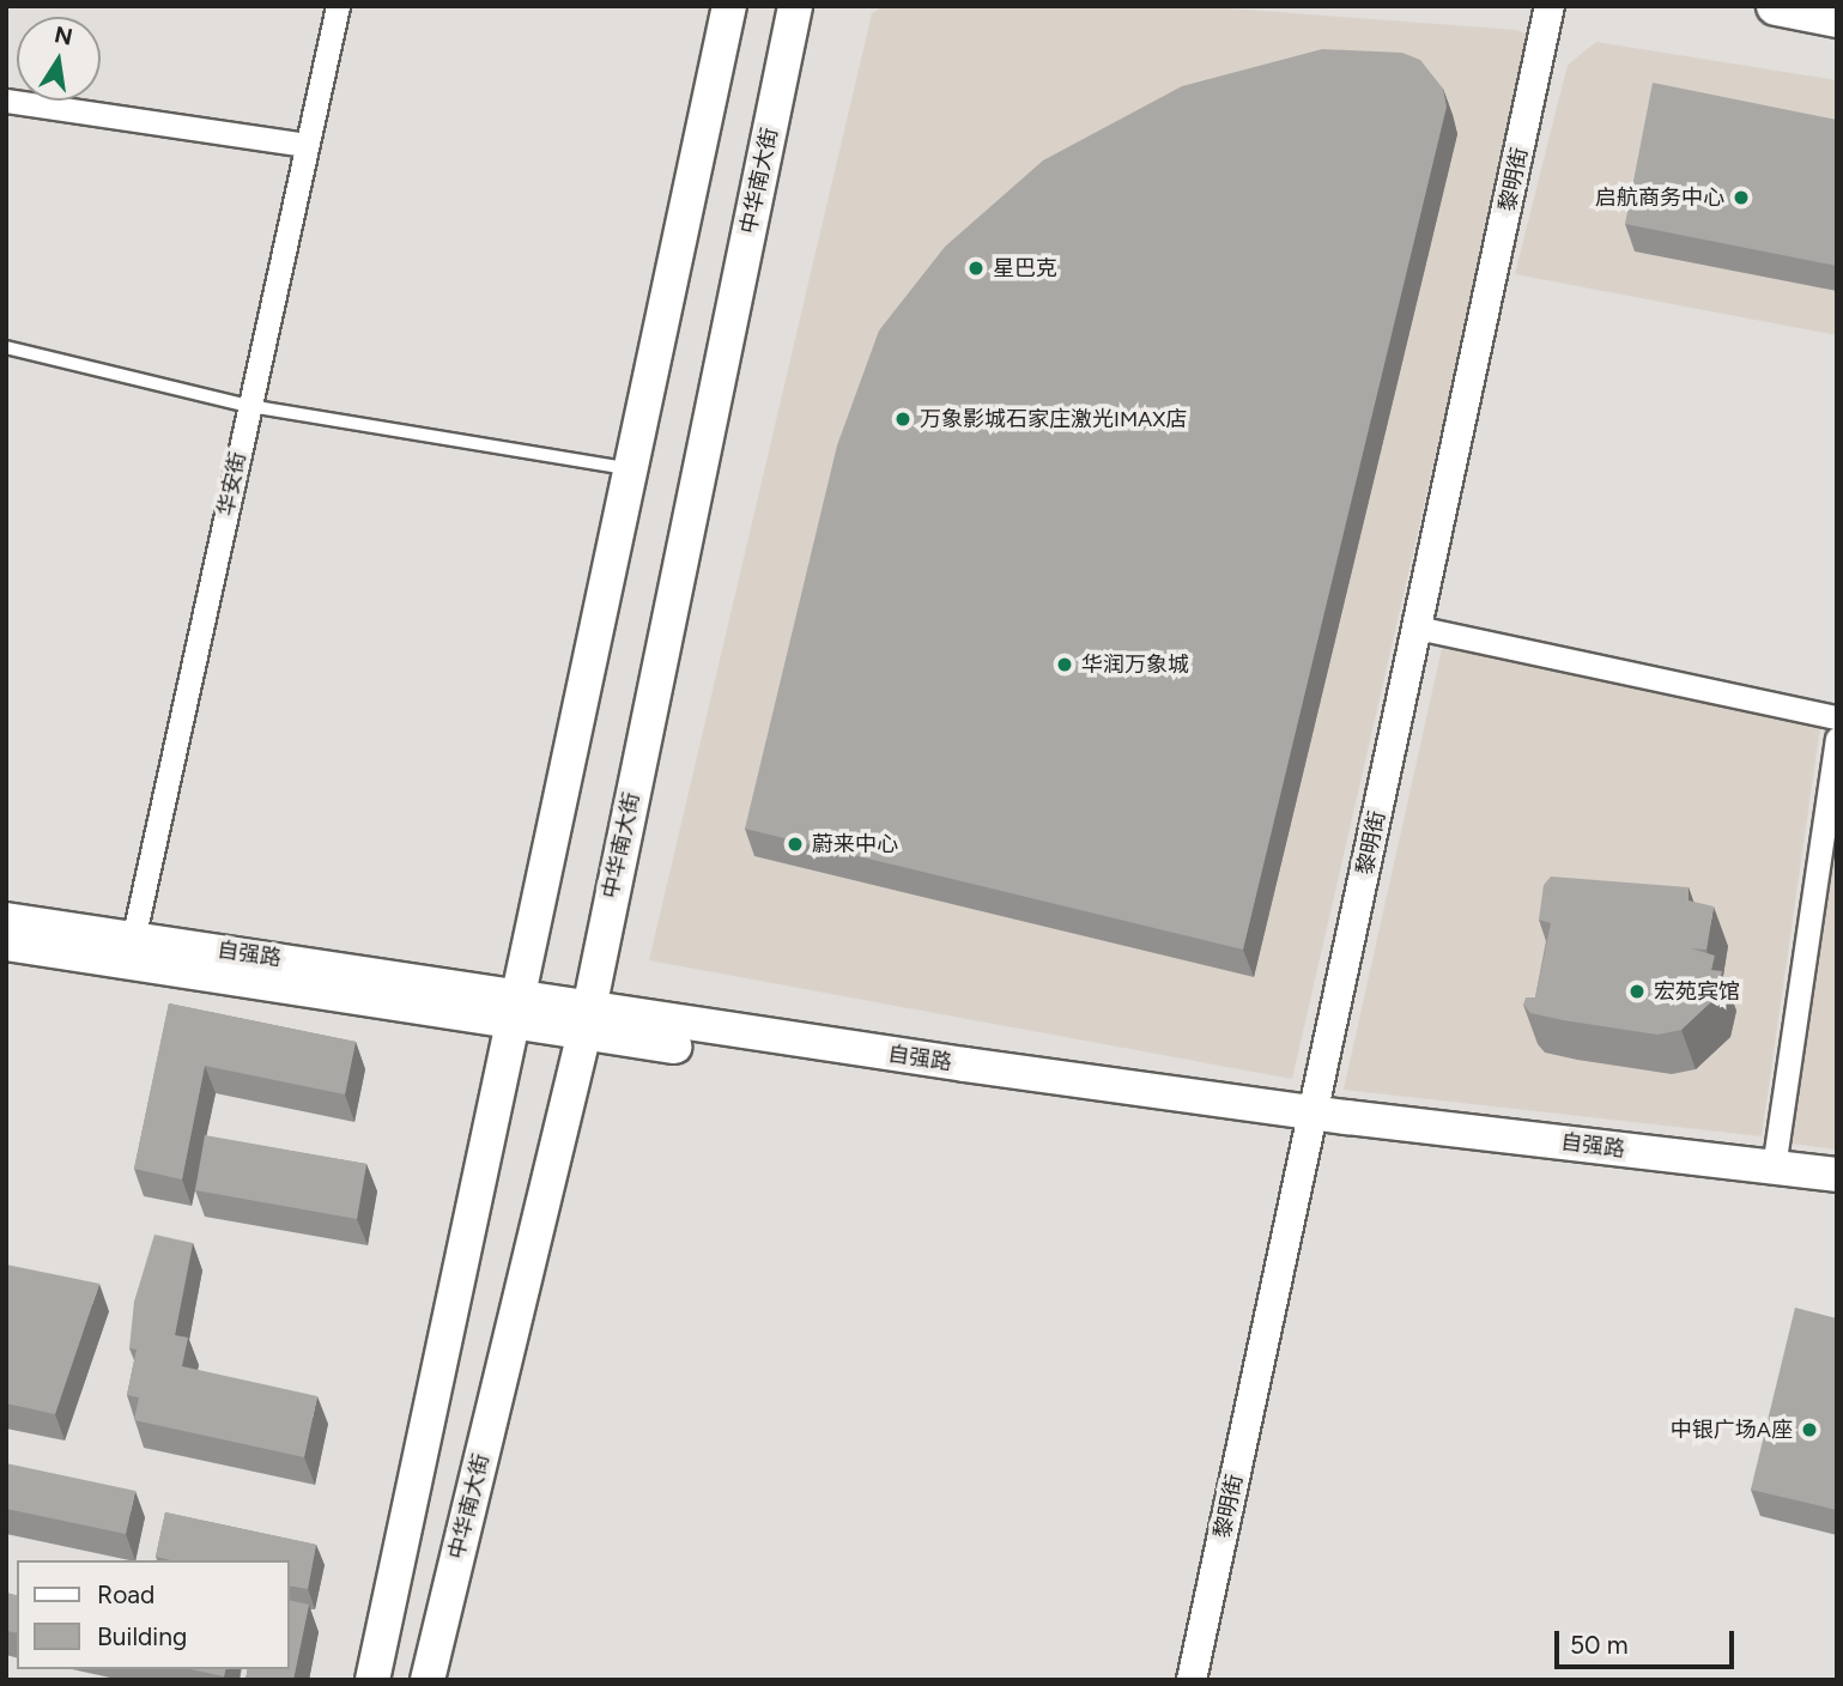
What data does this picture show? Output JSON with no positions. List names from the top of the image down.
{
  "streets": {
    "main road": ["中华南大街", "自强路"],
    "street": ["黎明街", "华安街"]
  },
  "crossings": [
    ["黎明街", "自强路"],
    ["中华南大街", "自强路"],
    ["华安街", "自强路"]
  ],
  "places": [
    "启航商务中心",
    "星巴克",
    "万象影城石家庄激光IMAX店",
    "华润万象城",
    "蔚来中心",
    "宏苑宾馆",
    "中银广场A座"
  ],
  "legend": ["Road", "Building"],
  "scale_bar": "50 m",
  "north": "top"
}
